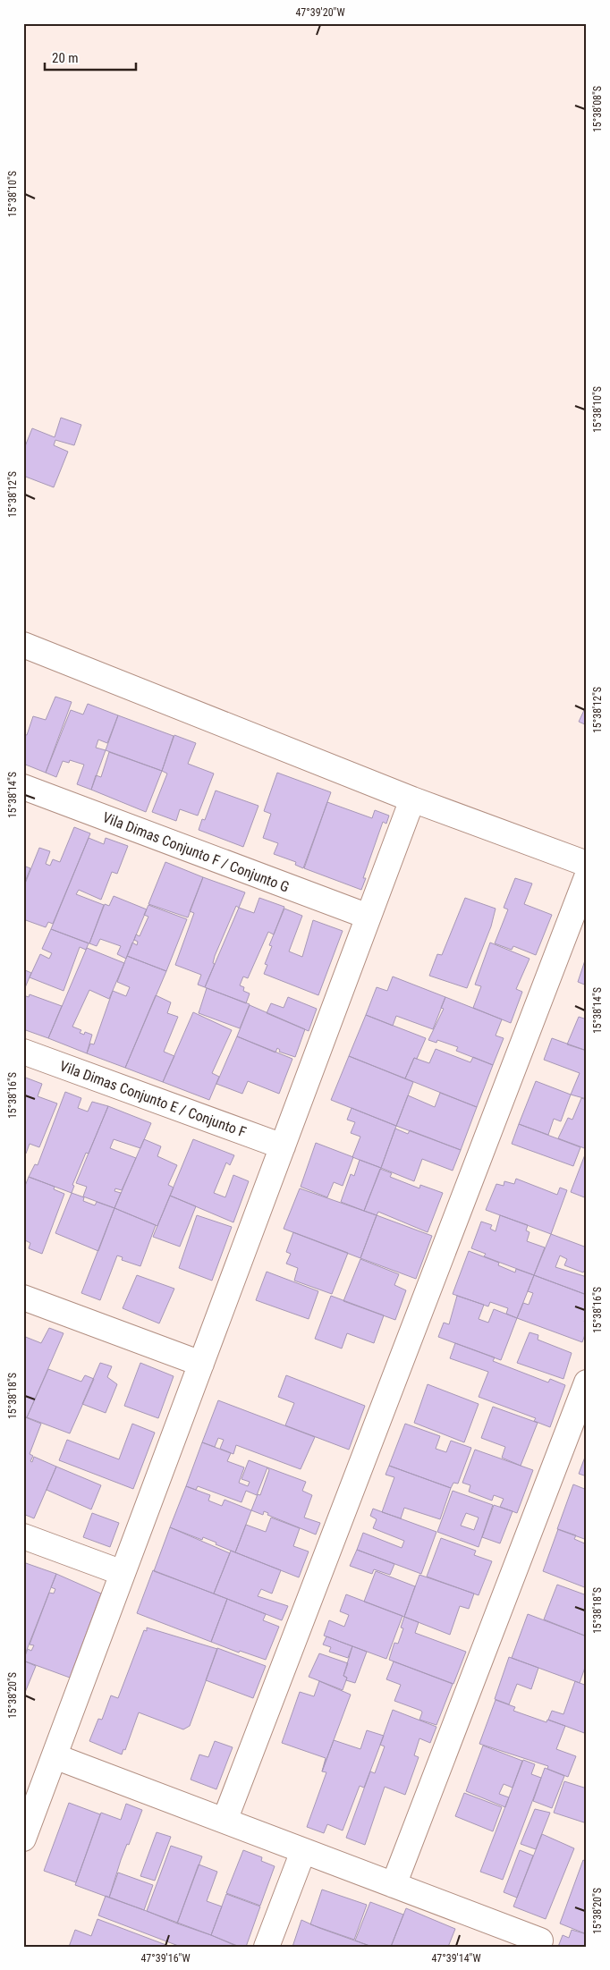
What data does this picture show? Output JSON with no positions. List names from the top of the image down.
{
  "streets": {
    "street": ["Vila Dimas Conjunto F / Conjunto G", "Vila Dimas Conjunto E / Conjunto F"]
  },
  "scale_bar": "20 m",
  "coordinates": [
    "47°39'20\"W",
    "15°38'08\"S",
    "15°38'10\"S",
    "15°38'12\"S",
    "15°38'14\"S",
    "15°38'16\"S",
    "15°38'18\"S",
    "15°38'20\"S",
    "47°39'16\"W",
    "47°39'14\"W"
  ]
}
